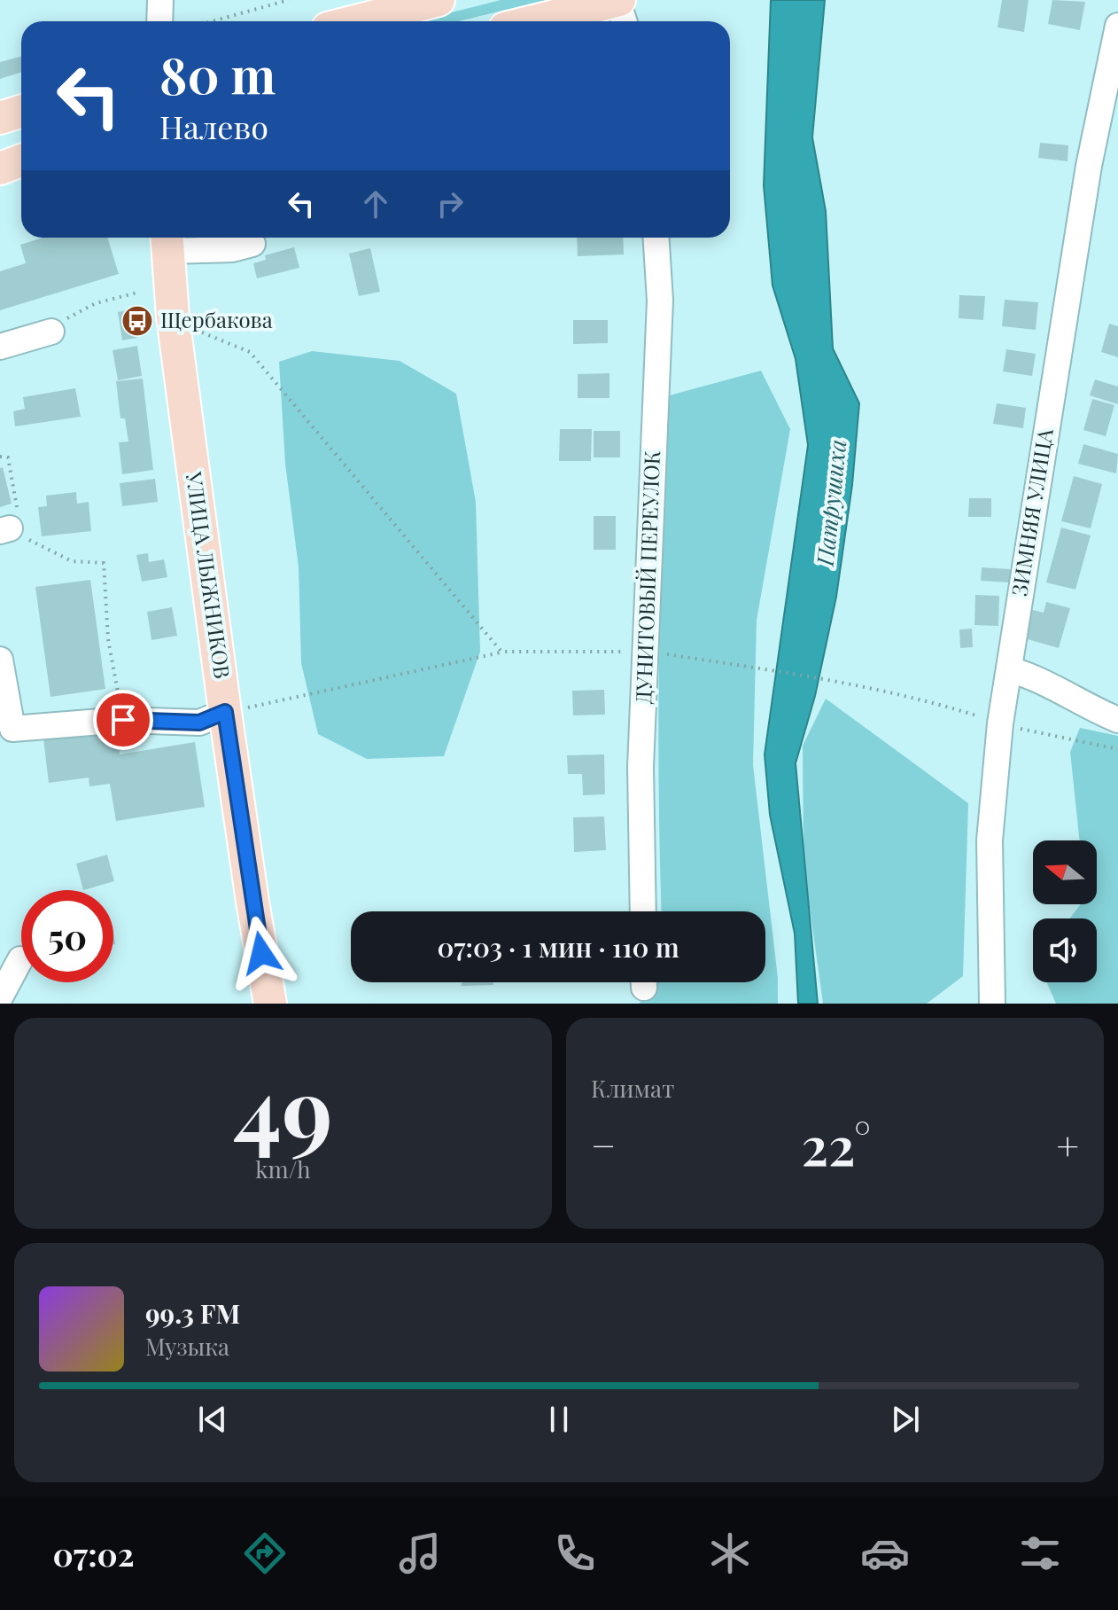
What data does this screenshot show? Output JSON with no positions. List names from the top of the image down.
{
  "streets": {
    "main road": ["УЛИЦА ЛЫЖНИКОВ"],
    "street": ["ЗИМНЯЯ УЛИЦА", "ДУНИТОВЫЙ ПЕРЕУЛОК"]
  },
  "water": ["Патрушиха"],
  "places": {
    "bus stop": ["Щербакова"]
  },
  "north": "left",
  "page": {
    "turn": ["80 m", "Налево"],
    "limit": "50",
    "trip": "07:03 · 1 мин · 110 m",
    "tile": [
      ["49", "km/h"],
      "Климат"
    ],
    "heat": ["−", "22°", "+"],
    "song": ["99.3 FM", "Музыка"],
    "tabs": "07:02"
  }
}
